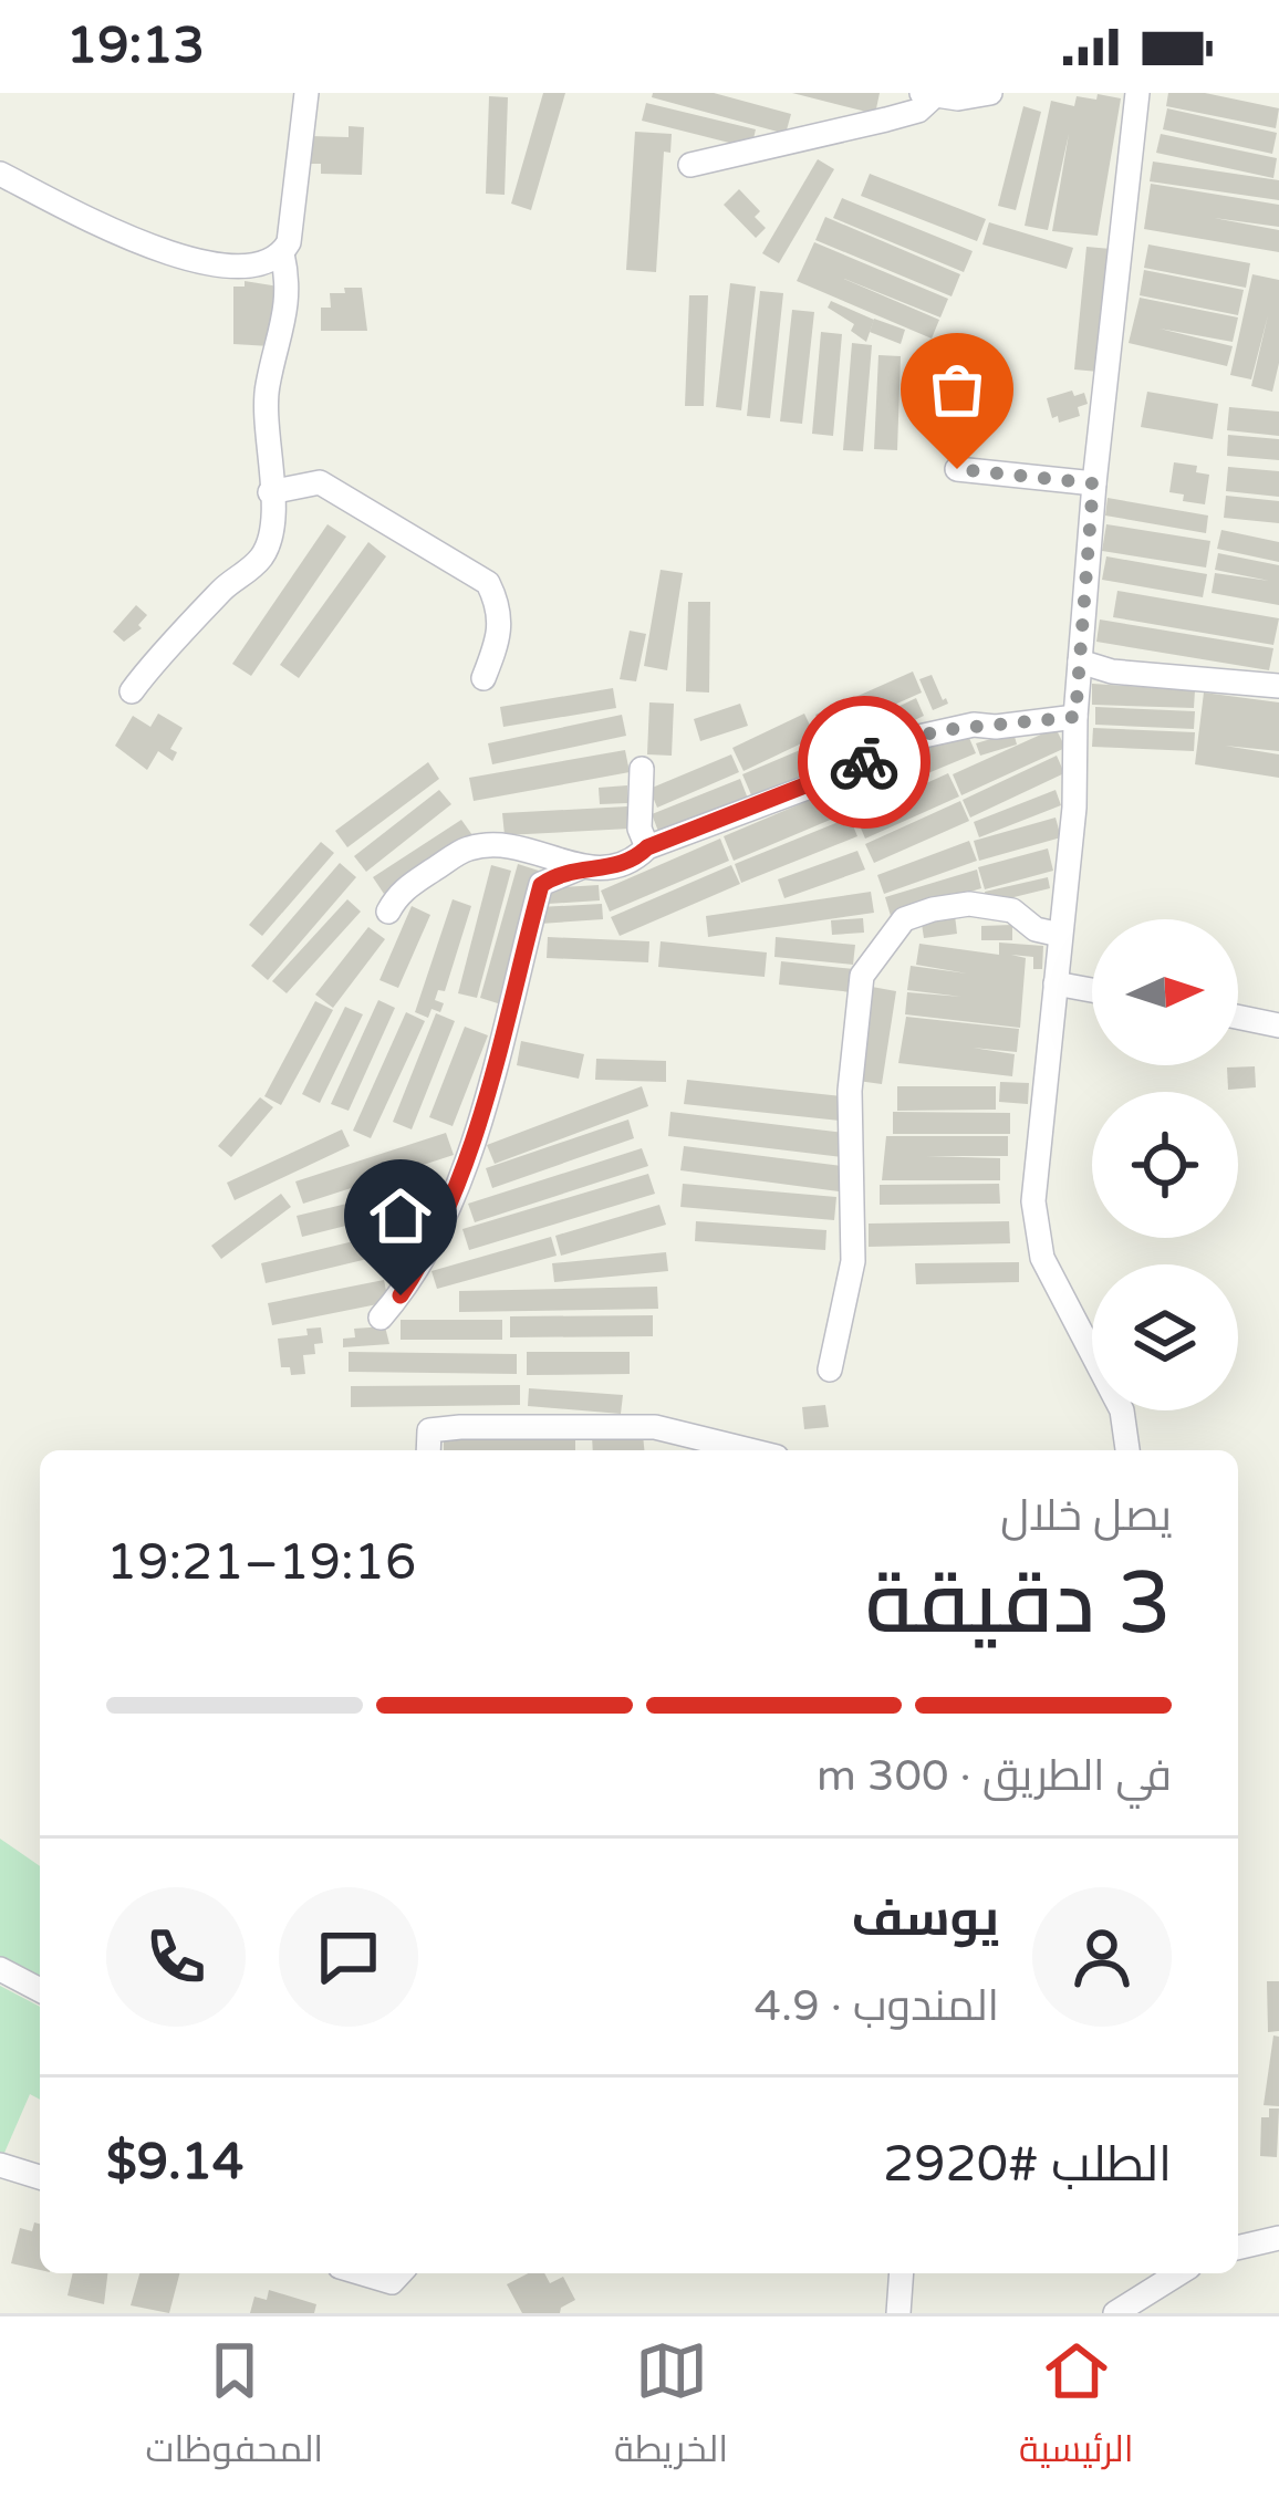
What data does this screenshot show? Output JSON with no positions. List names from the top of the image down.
{
  "north": "right",
  "page": {
    "status": "19:13",
    "heading": ["3 دقيقة", "يصل خلال", "19:16–19:21"],
    "panel": [
      "يوسف",
      "المندوب · 4.9",
      "الطلب #2920",
      "$9.14"
    ],
    "bar": "في الطريق · 300 m",
    "tabs": ["الرئيسية", "الخريطة", "المحفوظات"]
  }
}
